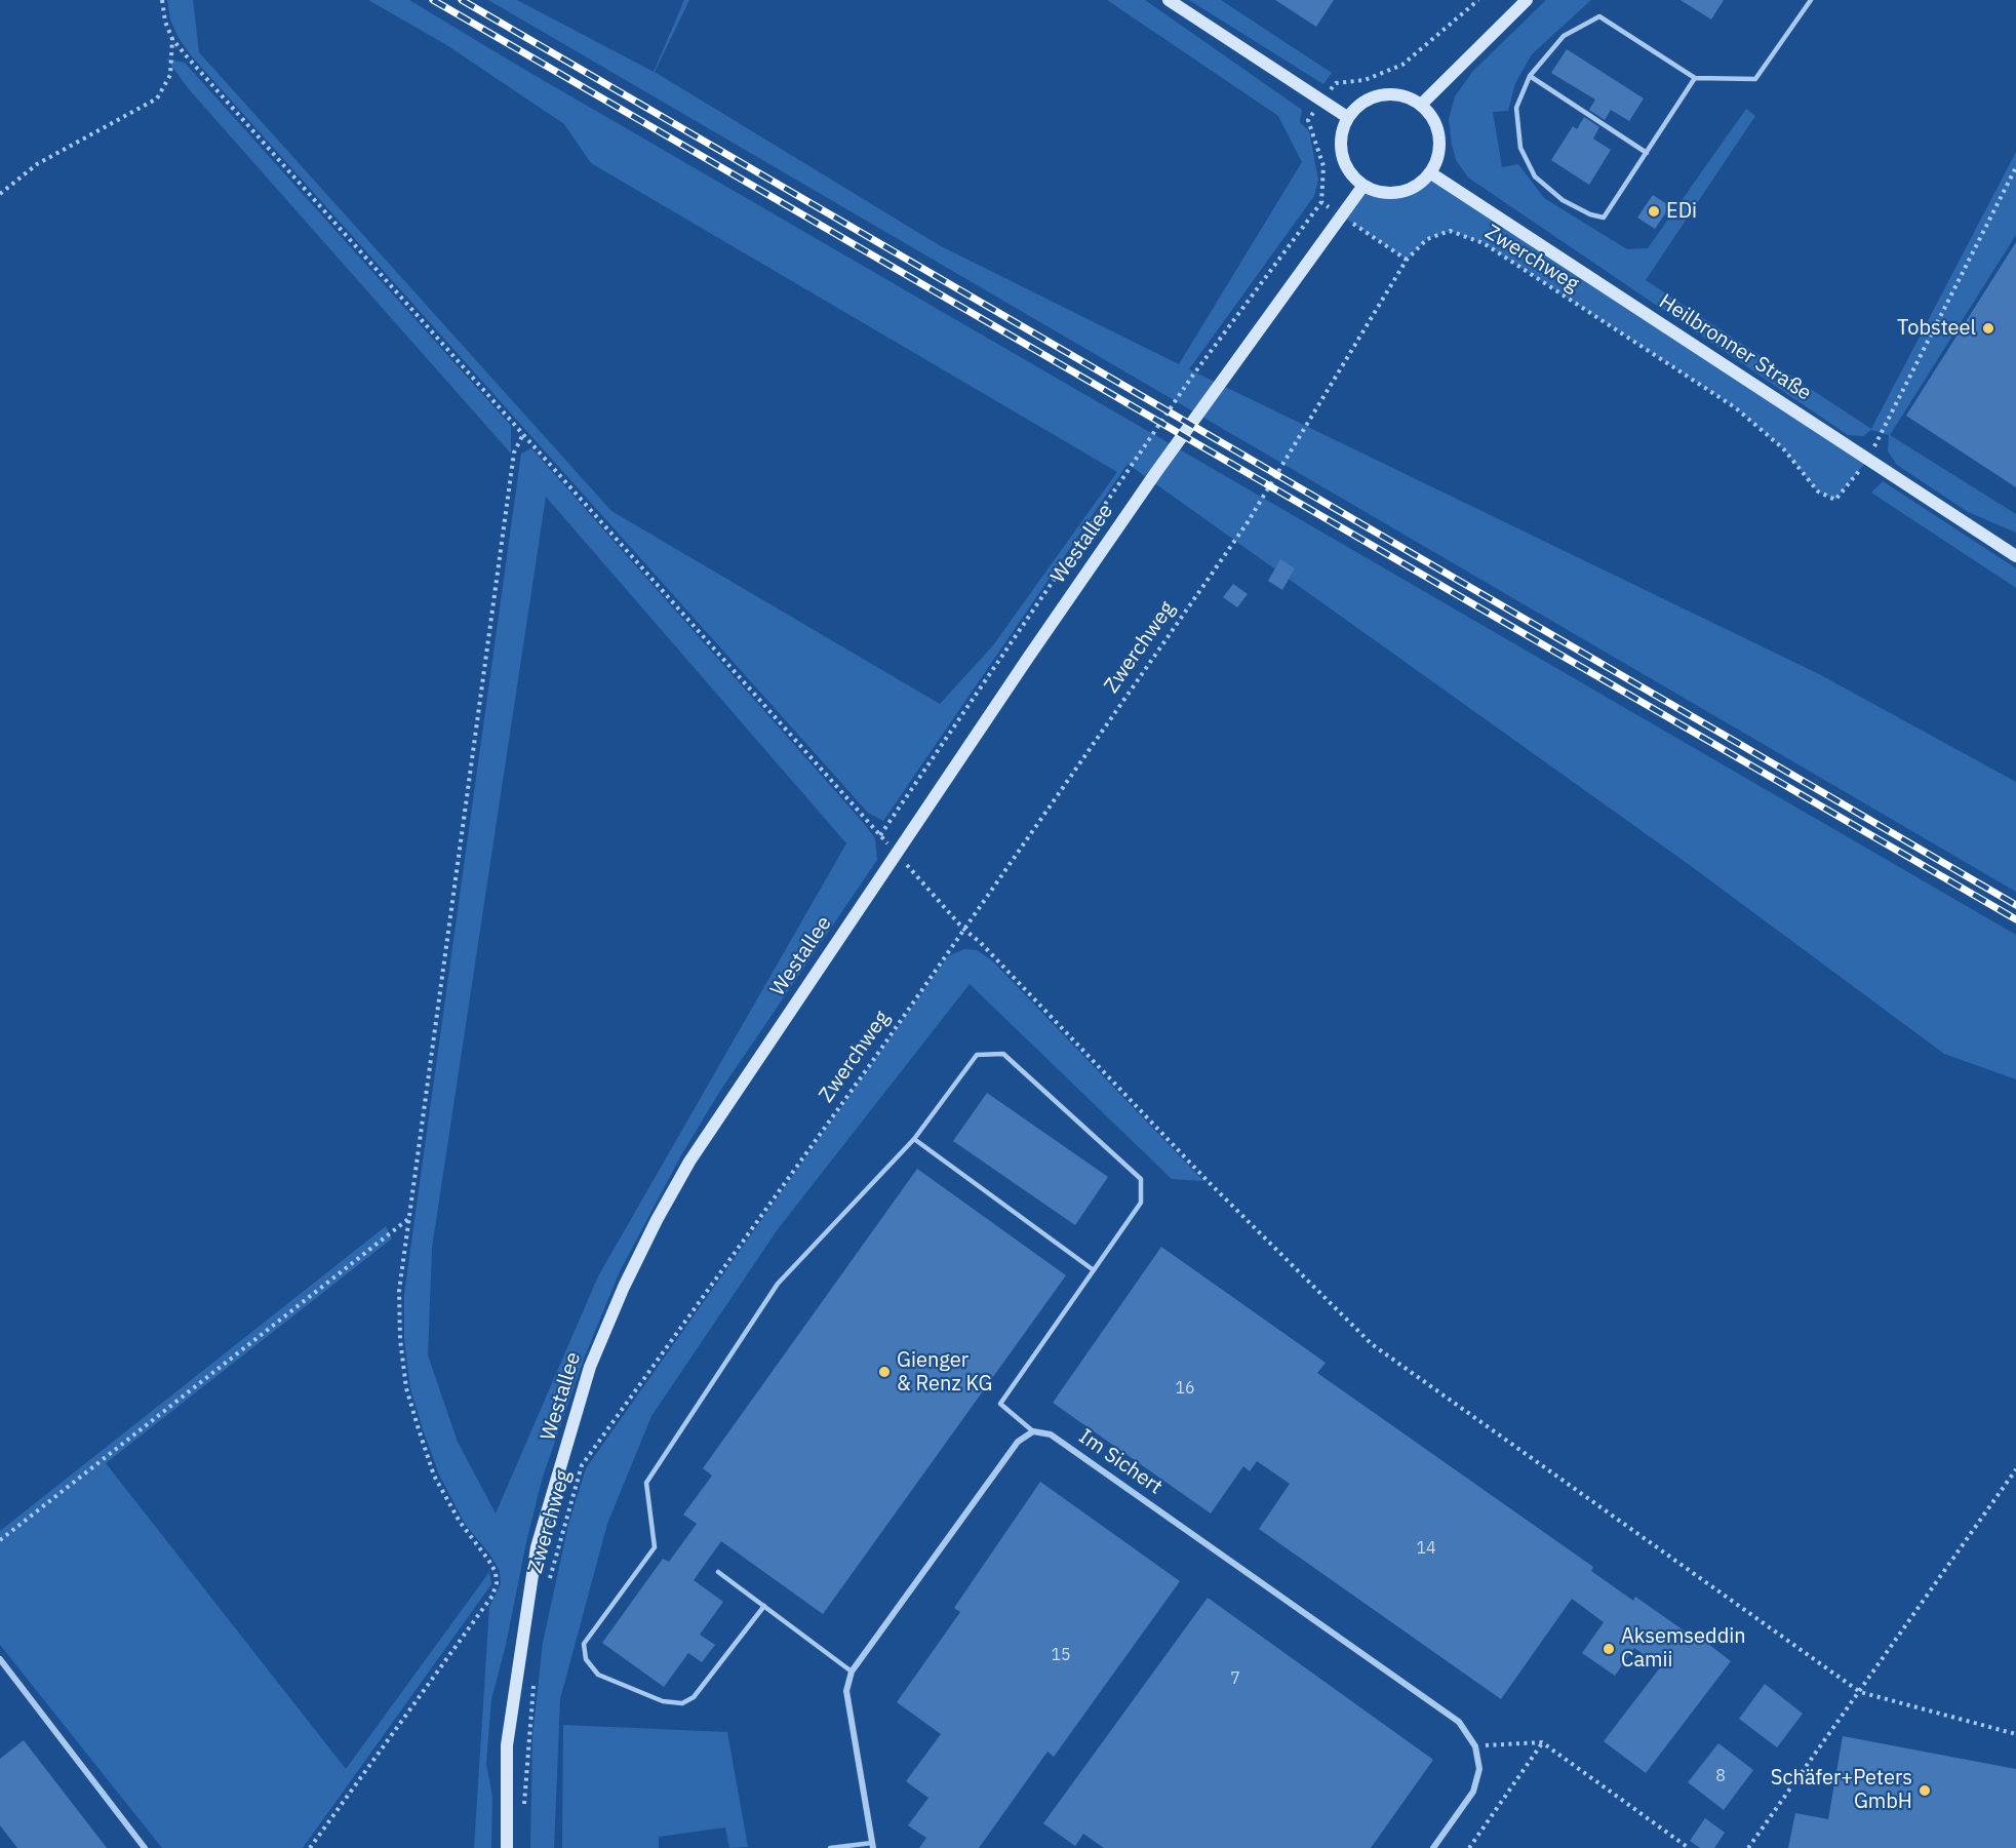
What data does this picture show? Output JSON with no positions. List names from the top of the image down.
{
  "streets": {
    "main road": ["Heilbronner Straße", "Westallee"],
    "street": ["Im Sichert"],
    "path": ["Zwerchweg"]
  },
  "crossings": [
    ["Zwerchweg", "Heilbronner Straße"],
    ["Heilbronner Straße", "Westallee"]
  ],
  "places": [
    "EDi",
    "Tobsteel",
    "Gienger & Renz KG",
    "Aksemseddin Camii",
    "Schäfer+Peters GmbH"
  ],
  "house_numbers": [
    "16",
    "14",
    "15",
    "7",
    "8"
  ]
}
